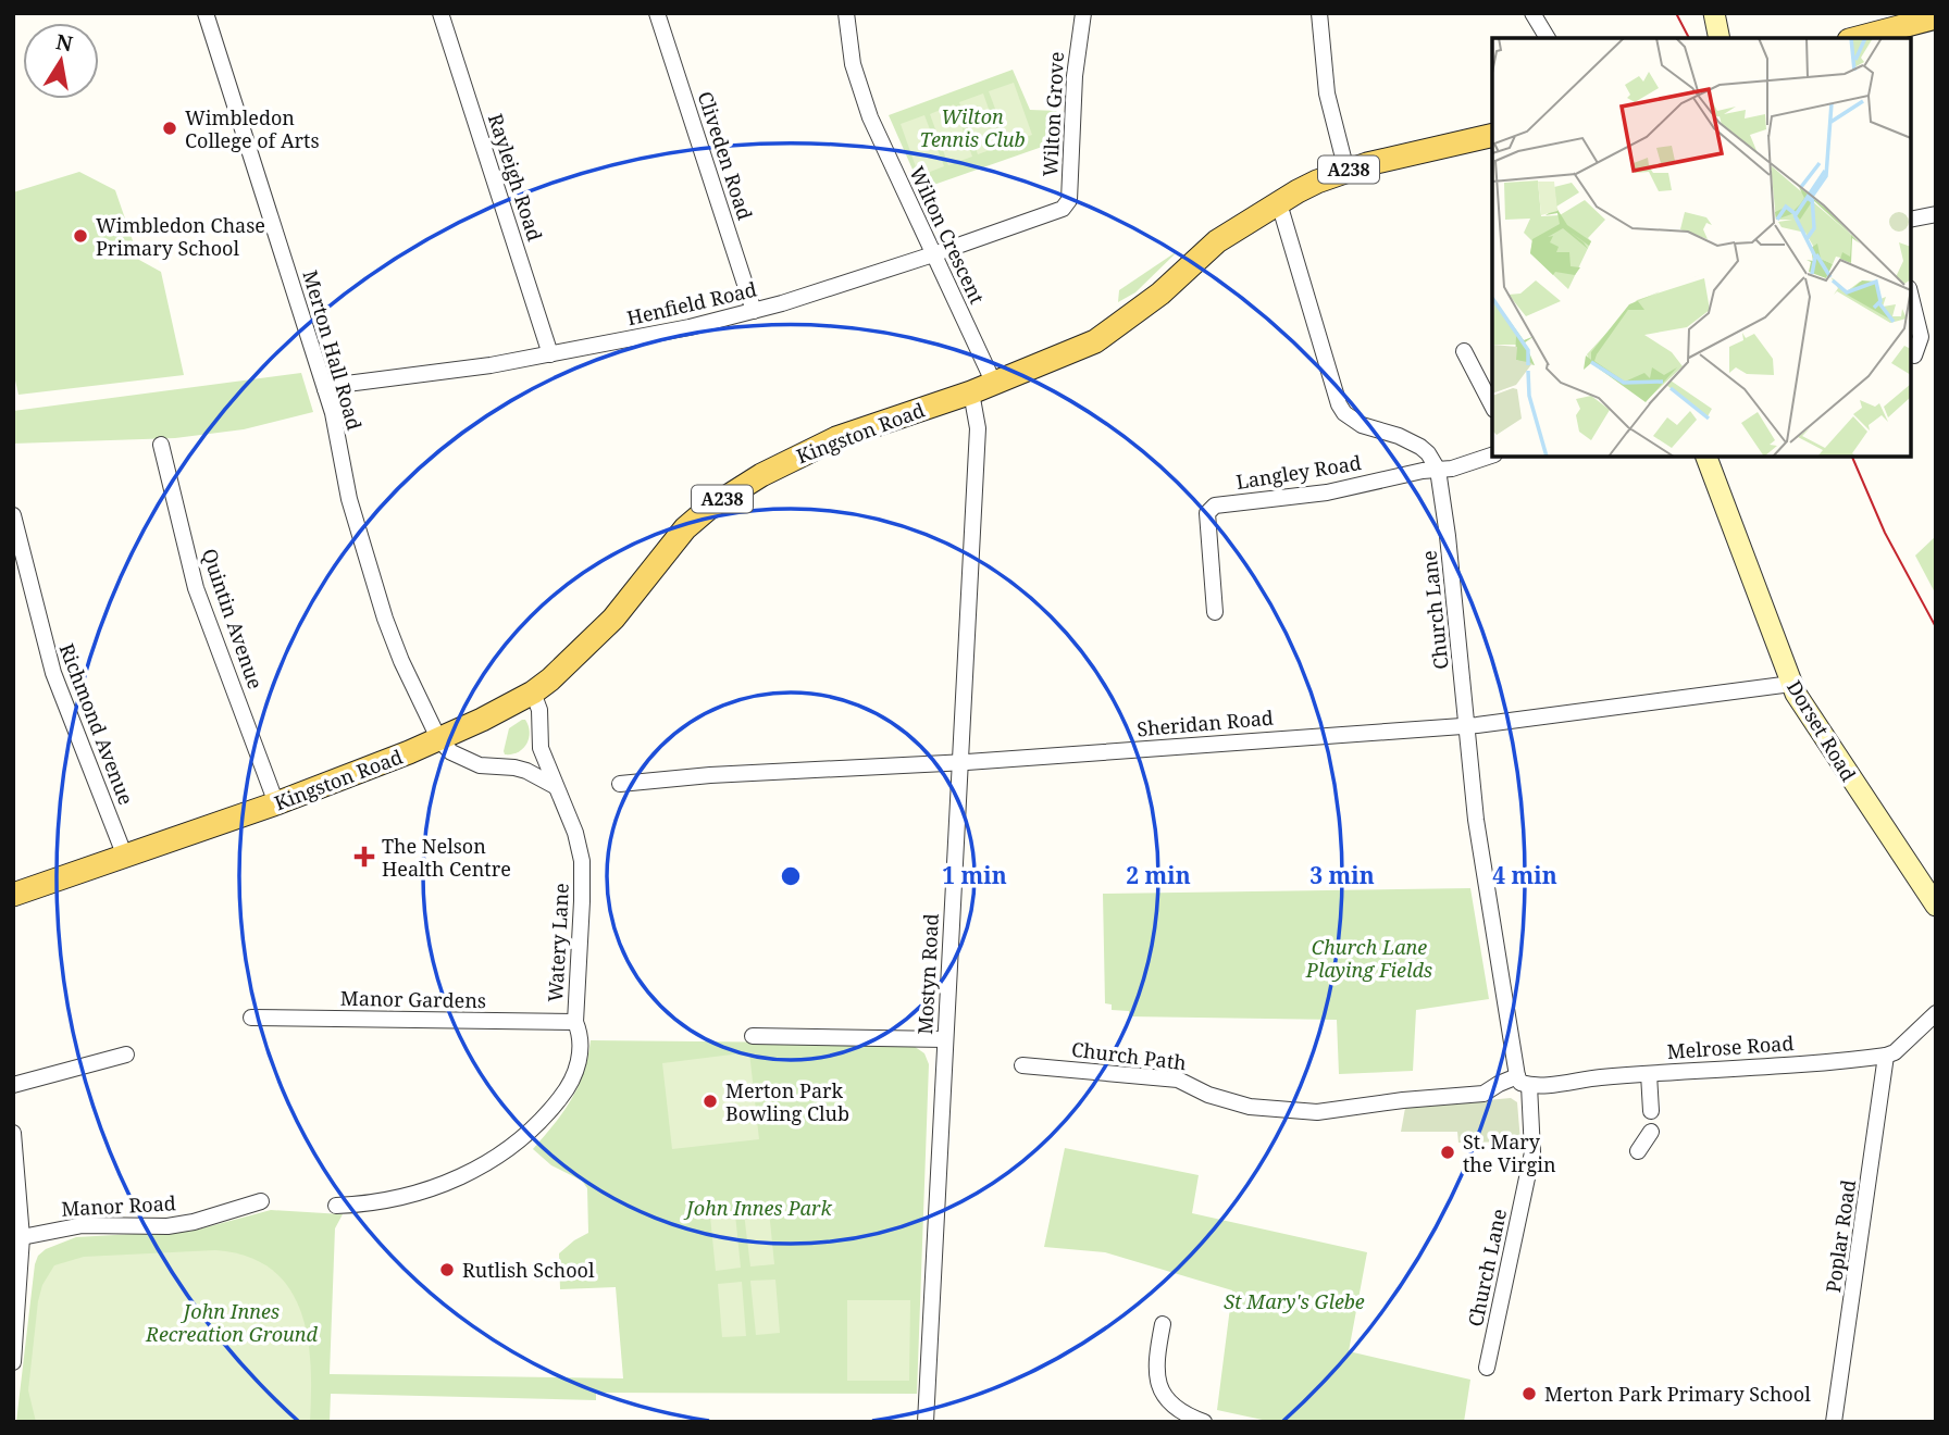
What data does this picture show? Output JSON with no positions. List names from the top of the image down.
{
  "streets": {
    "main road": ["A238", "Kingston Road", "Dorset Road"],
    "street": [
      "Wilton Grove",
      "Cliveden Road",
      "Rayleigh Road",
      "Wilton Crescent",
      "Henfield Road",
      "Merton Hall Road",
      "Langley Road",
      "Church Lane",
      "Quintin Avenue",
      "Sheridan Road",
      "Richmond Avenue",
      "Watery Lane",
      "Mostyn Road",
      "Manor Gardens",
      "Melrose Road",
      "Church Path",
      "Manor Road",
      "Poplar Road"
    ]
  },
  "crossings": [
    ["Wilton Grove", "Henfield Road"],
    ["Cliveden Road", "Henfield Road"],
    ["Rayleigh Road", "Henfield Road"],
    ["Wilton Crescent", "Henfield Road"],
    ["Wilton Crescent", "Kingston Road"],
    ["Henfield Road", "Merton Hall Road"],
    ["Merton Hall Road", "Kingston Road"],
    ["Kingston Road", "Quintin Avenue"],
    ["Kingston Road", "Richmond Avenue"],
    ["Kingston Road", "Watery Lane"],
    ["Kingston Road", "Mostyn Road"],
    ["Langley Road", "Church Lane"],
    ["Church Lane", "Sheridan Road"],
    ["Church Lane", "Melrose Road"],
    ["Church Lane", "Church Path"],
    ["Sheridan Road", "Dorset Road"],
    ["Sheridan Road", "Mostyn Road"],
    ["Watery Lane", "Manor Gardens"],
    ["Melrose Road", "Church Path"],
    ["Melrose Road", "Poplar Road"]
  ],
  "parks": [
    "Wilton Tennis Club",
    "Church Lane Playing Fields",
    "John Innes Park",
    "St Mary's Glebe",
    "John Innes Recreation Ground"
  ],
  "places": {
    "other": [
      "Wimbledon College of Arts",
      "Wimbledon Chase Primary School",
      "Merton Park Bowling Club",
      "St. Mary the Virgin",
      "Rutlish School",
      "Merton Park Primary School"
    ],
    "health": ["The Nelson Health Centre"]
  },
  "north": "top",
  "rings": [
    "1 min",
    "2 min",
    "3 min",
    "4 min"
  ]
}
